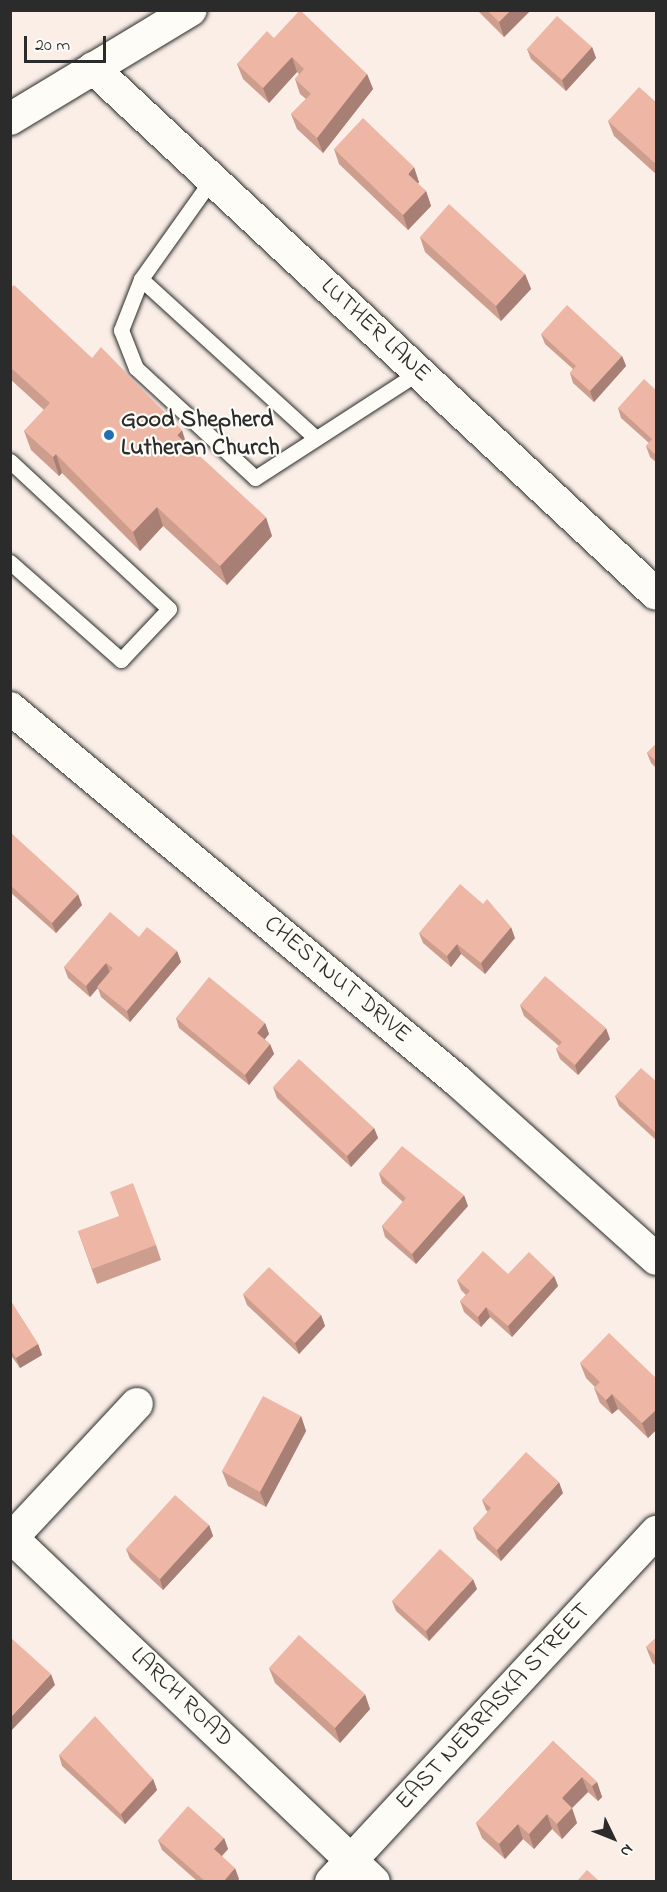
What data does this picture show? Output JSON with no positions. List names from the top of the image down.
{
  "streets": {
    "street": [
      "LUTHER LANE",
      "CHESTNUT DRIVE",
      "LARCH ROAD",
      "EAST NEBRASKA STREET"
    ]
  },
  "crossings": [
    ["LARCH ROAD", "EAST NEBRASKA STREET"]
  ],
  "places": ["Good Shepherd Lutheran Church"],
  "scale_bar": "20 m",
  "north": "bottom right"
}
